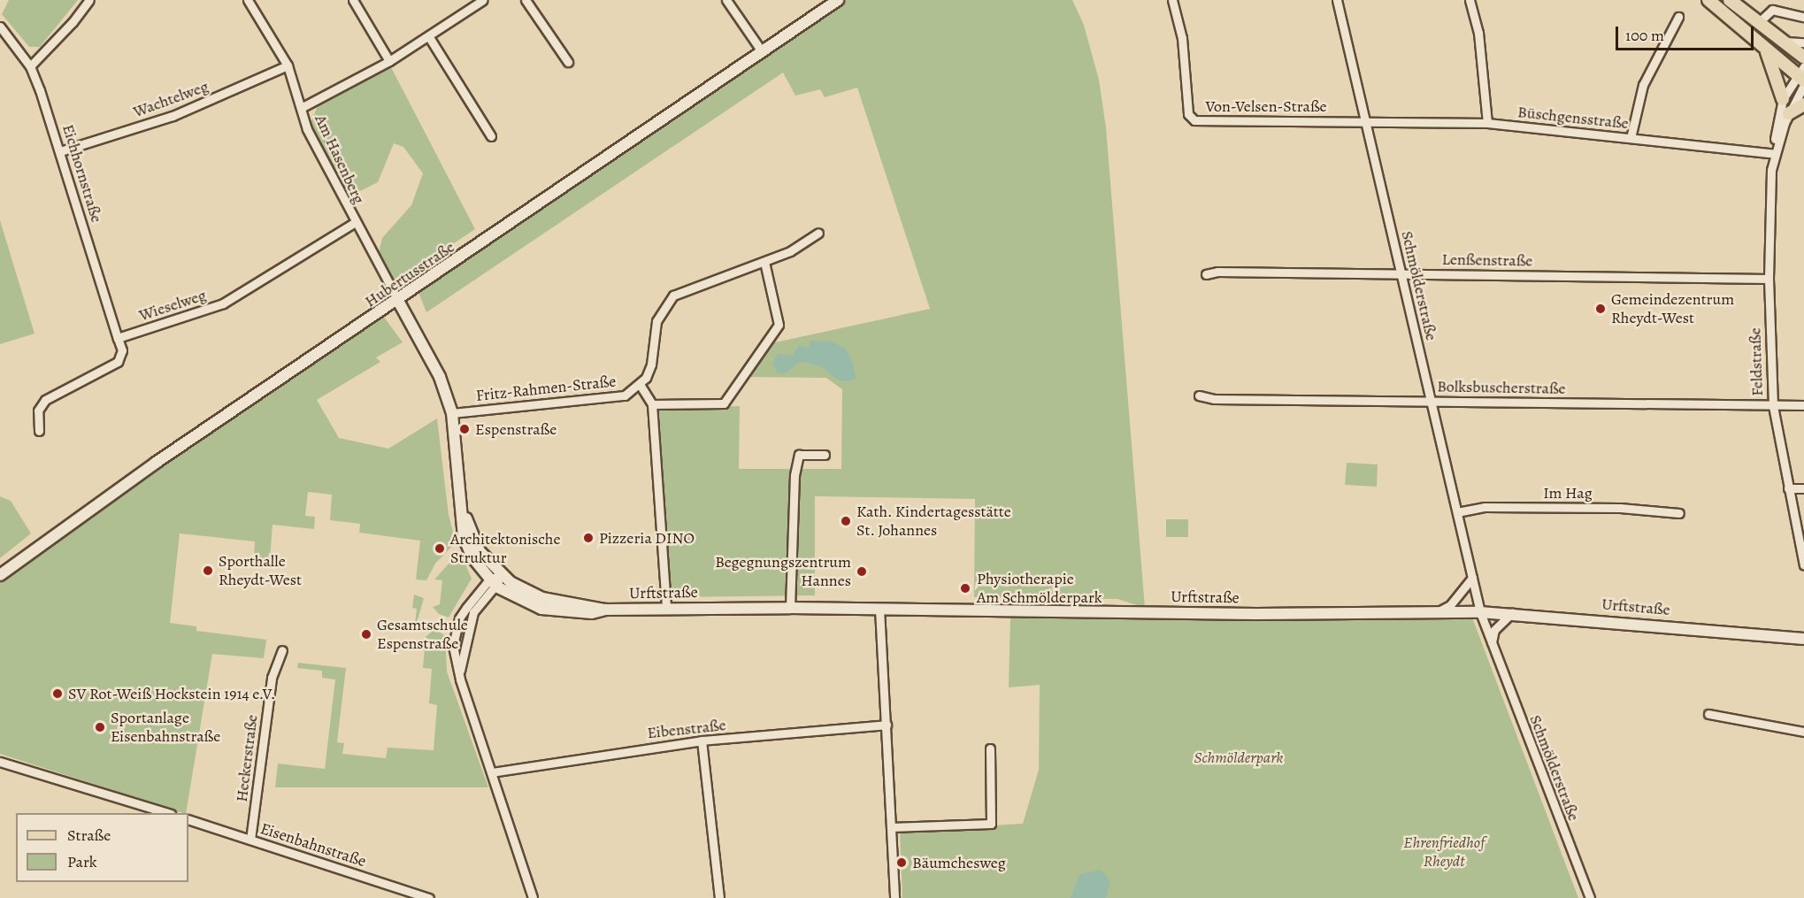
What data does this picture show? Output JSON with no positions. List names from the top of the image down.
{
  "streets": {
    "street": [
      "Wachtelweg",
      "Von-Velsen-Straße",
      "Büschgensstraße",
      "Am Hasenberg",
      "Eichhornstraße",
      "Lenßenstraße",
      "Hubertusstraße",
      "Schmölderstraße",
      "Wieselweg",
      "Feldstraße",
      "Bolksbuscherstraße",
      "Fritz-Rahmen-Straße",
      "Im Hag",
      "Urftstraße",
      "Eibenstraße",
      "Heckerstraße",
      "Eisenbahnstraße"
    ]
  },
  "crossings": [
    ["Wachtelweg", "Am Hasenberg"],
    ["Wachtelweg", "Eichhornstraße"],
    ["Von-Velsen-Straße", "Büschgensstraße"],
    ["Von-Velsen-Straße", "Schmölderstraße"],
    ["Büschgensstraße", "Schmölderstraße"],
    ["Büschgensstraße", "Feldstraße"],
    ["Am Hasenberg", "Hubertusstraße"],
    ["Am Hasenberg", "Wieselweg"],
    ["Am Hasenberg", "Urftstraße"],
    ["Eichhornstraße", "Wieselweg"],
    ["Lenßenstraße", "Schmölderstraße"],
    ["Lenßenstraße", "Feldstraße"],
    ["Hubertusstraße", "Urftstraße"],
    ["Schmölderstraße", "Bolksbuscherstraße"],
    ["Schmölderstraße", "Im Hag"],
    ["Schmölderstraße", "Urftstraße"],
    ["Feldstraße", "Bolksbuscherstraße"],
    ["Fritz-Rahmen-Straße", "Urftstraße"],
    ["Heckerstraße", "Eisenbahnstraße"]
  ],
  "parks": ["Schmölderpark", "Ehrenfriedhof Rheydt"],
  "places": [
    "Gemeindezentrum Rheydt-West",
    "Espenstraße",
    "Kath. Kindertagesstätte St. Johannes",
    "Pizzeria DINO",
    "Architektonische Struktur",
    "Sporthalle Rheydt-West",
    "Begegnungszentrum Hannes",
    "Physiotherapie Am Schmölderpark",
    "Gesamtschule Espenstraße",
    "SV Rot-Weiß Hockstein 1914 e.V.",
    "Sportanlage Eisenbahnstraße",
    "Bäumchesweg"
  ],
  "legend": ["Straße", "Park"],
  "scale_bar": "100 m"
}
